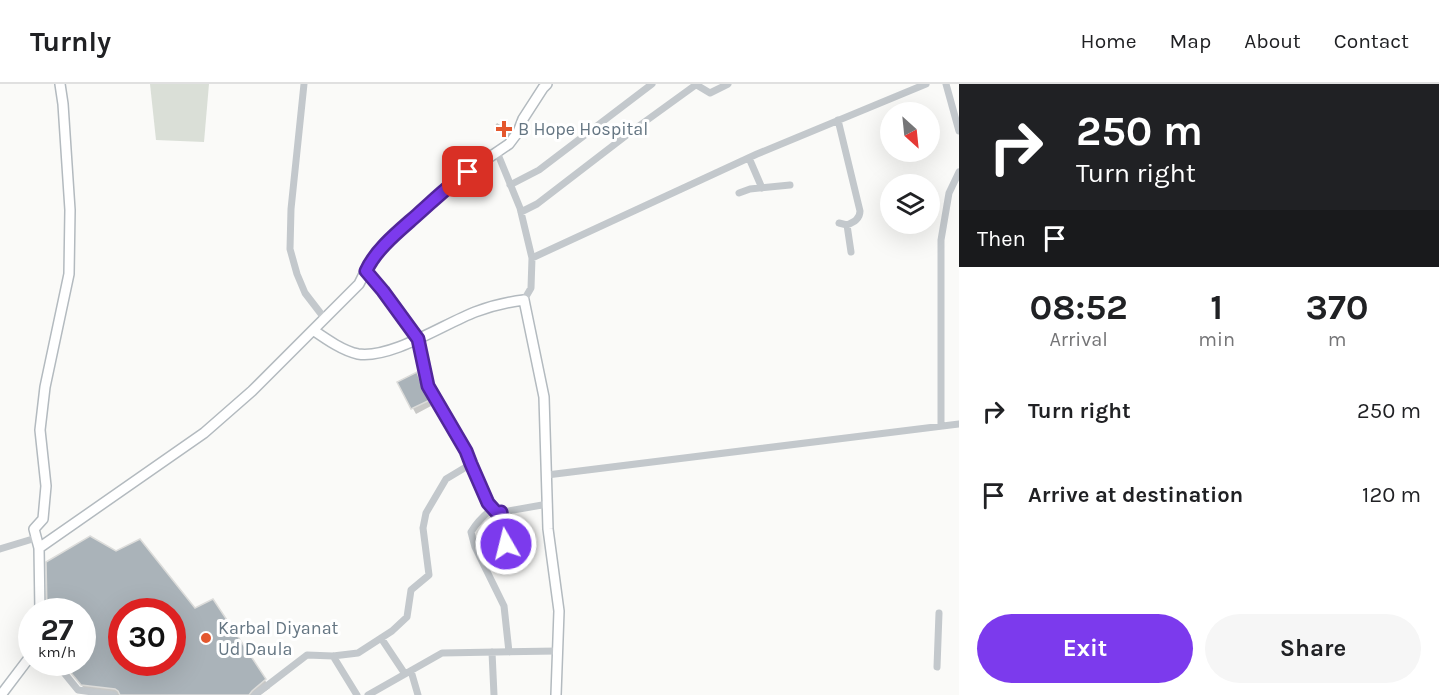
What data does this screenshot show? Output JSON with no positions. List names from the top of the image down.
{
  "places": {
    "health": ["B Hope Hospital"],
    "other": ["Karbal Diyanat Ud Daula"]
  },
  "north": "bottom right",
  "page": {
    "header": "Turnly",
    "nav": [
      "Home",
      "Map",
      "About",
      "Contact"
    ],
    "turn": ["250 m", "Turn right"],
    "then": "Then",
    "eta": [
      "08:52",
      "Arrival",
      "1",
      "min",
      "370",
      "m"
    ],
    "list": [
      {
        "name": "Turn right",
        "value": "250 m"
      },
      {
        "name": "Arrive at destination",
        "value": "120 m"
      }
    ],
    "speed": "27 km/h",
    "limit": "30",
    "buttons": ["Exit", "Share"]
  }
}
